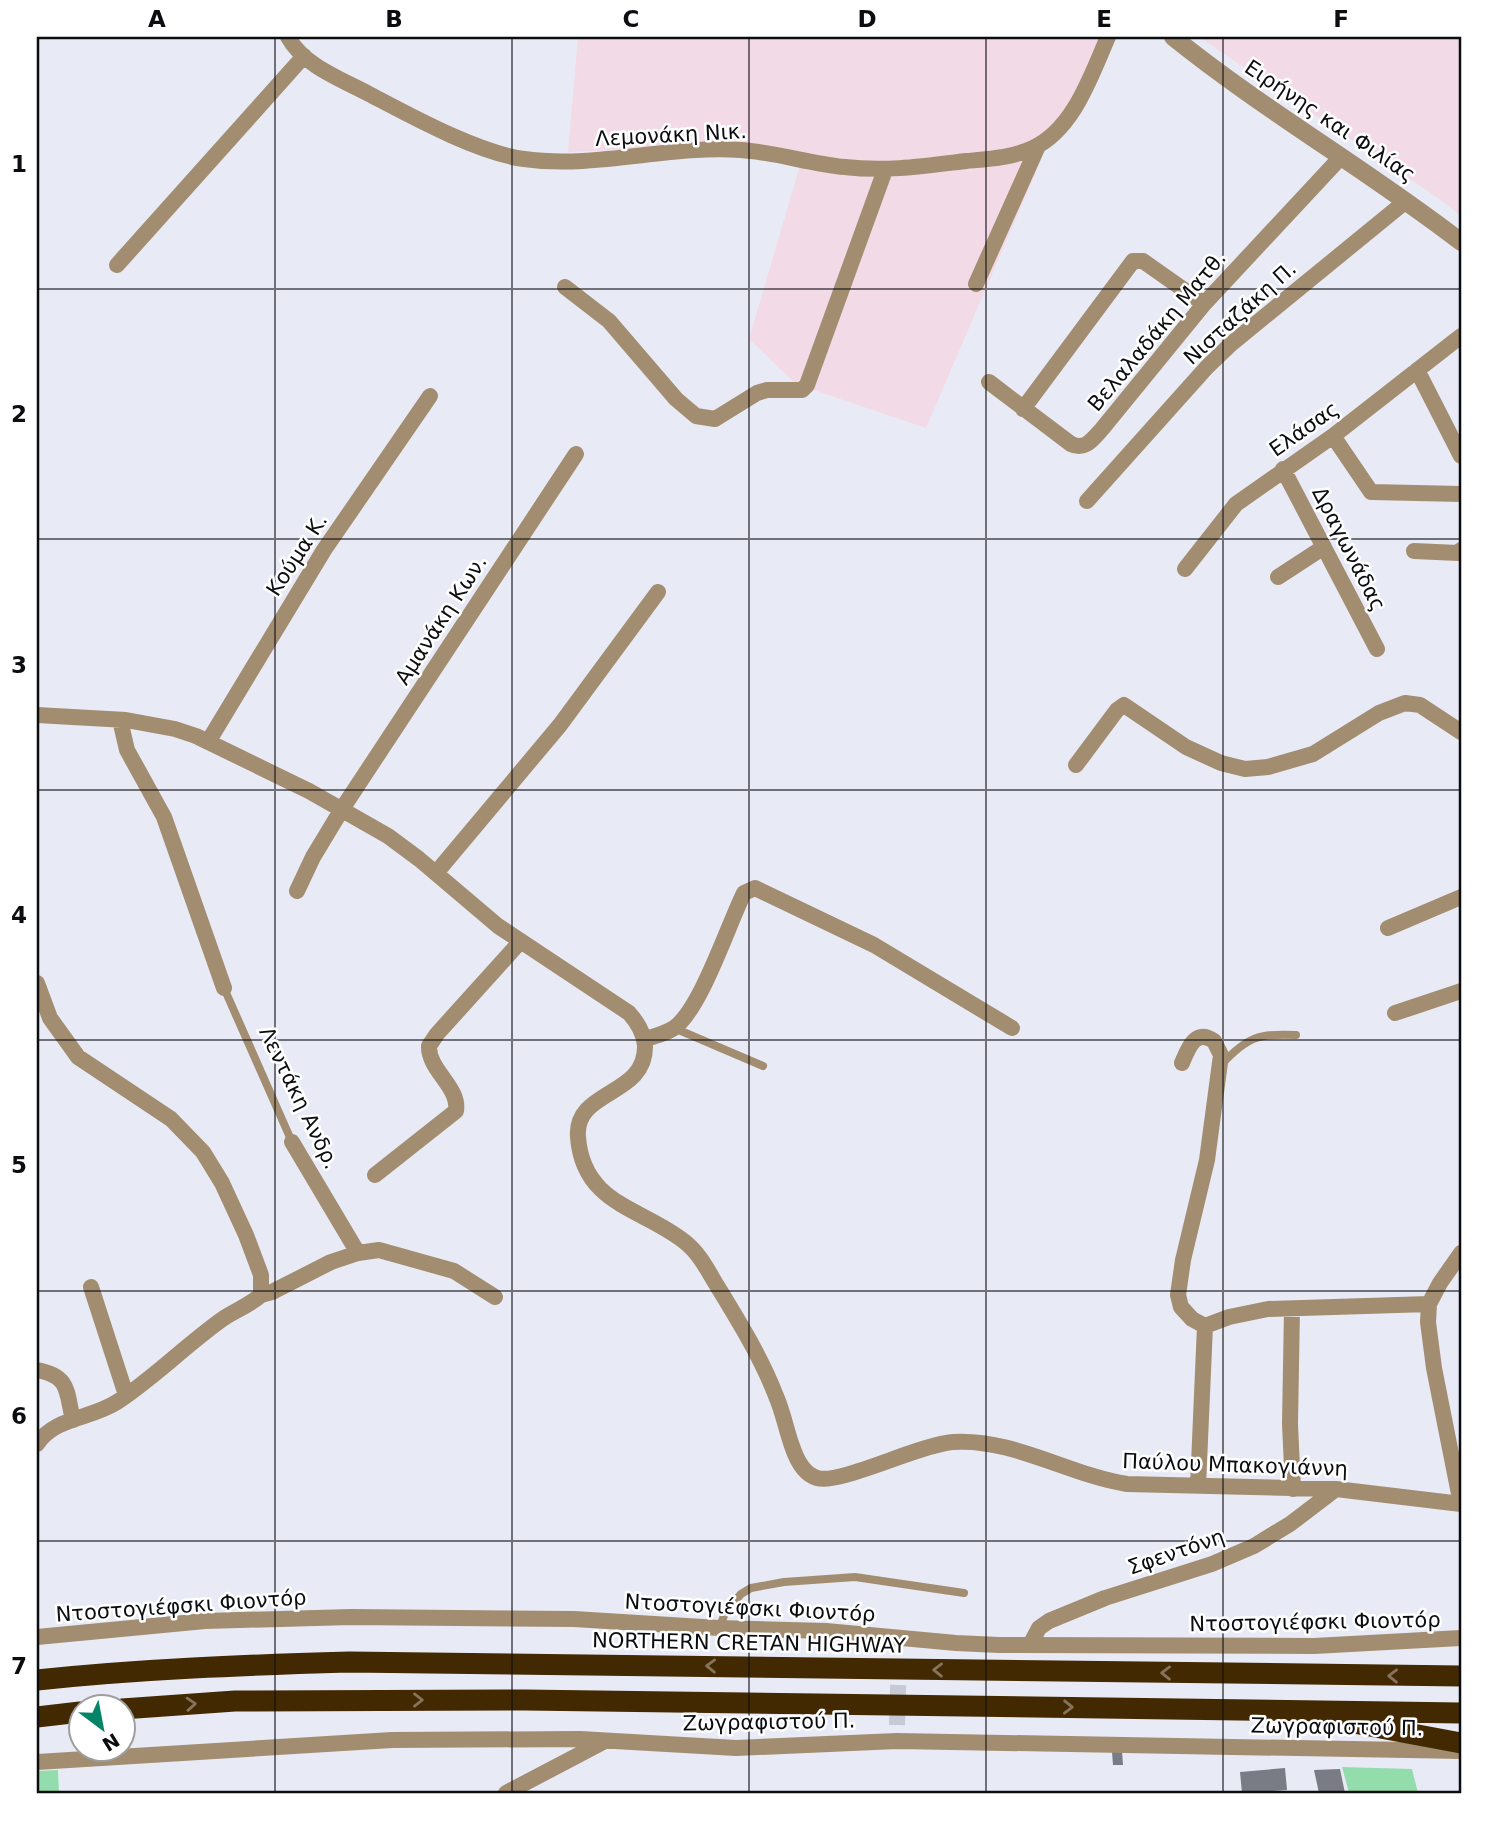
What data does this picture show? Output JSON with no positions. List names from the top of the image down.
{
  "streets": {
    "highway": ["NORTHERN CRETAN HIGHWAY"],
    "street": [
      "Ειρήνης και Φιλίας",
      "Λεμονάκη Νικ.",
      "Νισταζάκη Π.",
      "Βελαλαδάκη Ματθ.",
      "Ελάσας",
      "Δραγωνάδας",
      "Κούμα Κ.",
      "Αμανάκη Κων.",
      "Λεντάκη Ανδρ.",
      "Παύλου Μπακογιάννη",
      "Σφεντόνη",
      "Ντοστογιέφσκι Φιοντόρ",
      "Ζωγραφιστού Π."
    ]
  },
  "crossings": [
    ["Ειρήνης και Φιλίας", "Νισταζάκη Π."],
    ["Ειρήνης και Φιλίας", "Βελαλαδάκη Ματθ."],
    ["Ελάσας", "Δραγωνάδας"],
    ["Παύλου Μπακογιάννη", "Σφεντόνη"],
    ["Σφεντόνη", "Ντοστογιέφσκι Φιοντόρ"]
  ],
  "north": "bottom right",
  "grid": {
    "columns": [
      "A",
      "B",
      "C",
      "D",
      "E",
      "F"
    ],
    "rows": [
      "1",
      "2",
      "3",
      "4",
      "5",
      "6",
      "7"
    ]
  }
}
